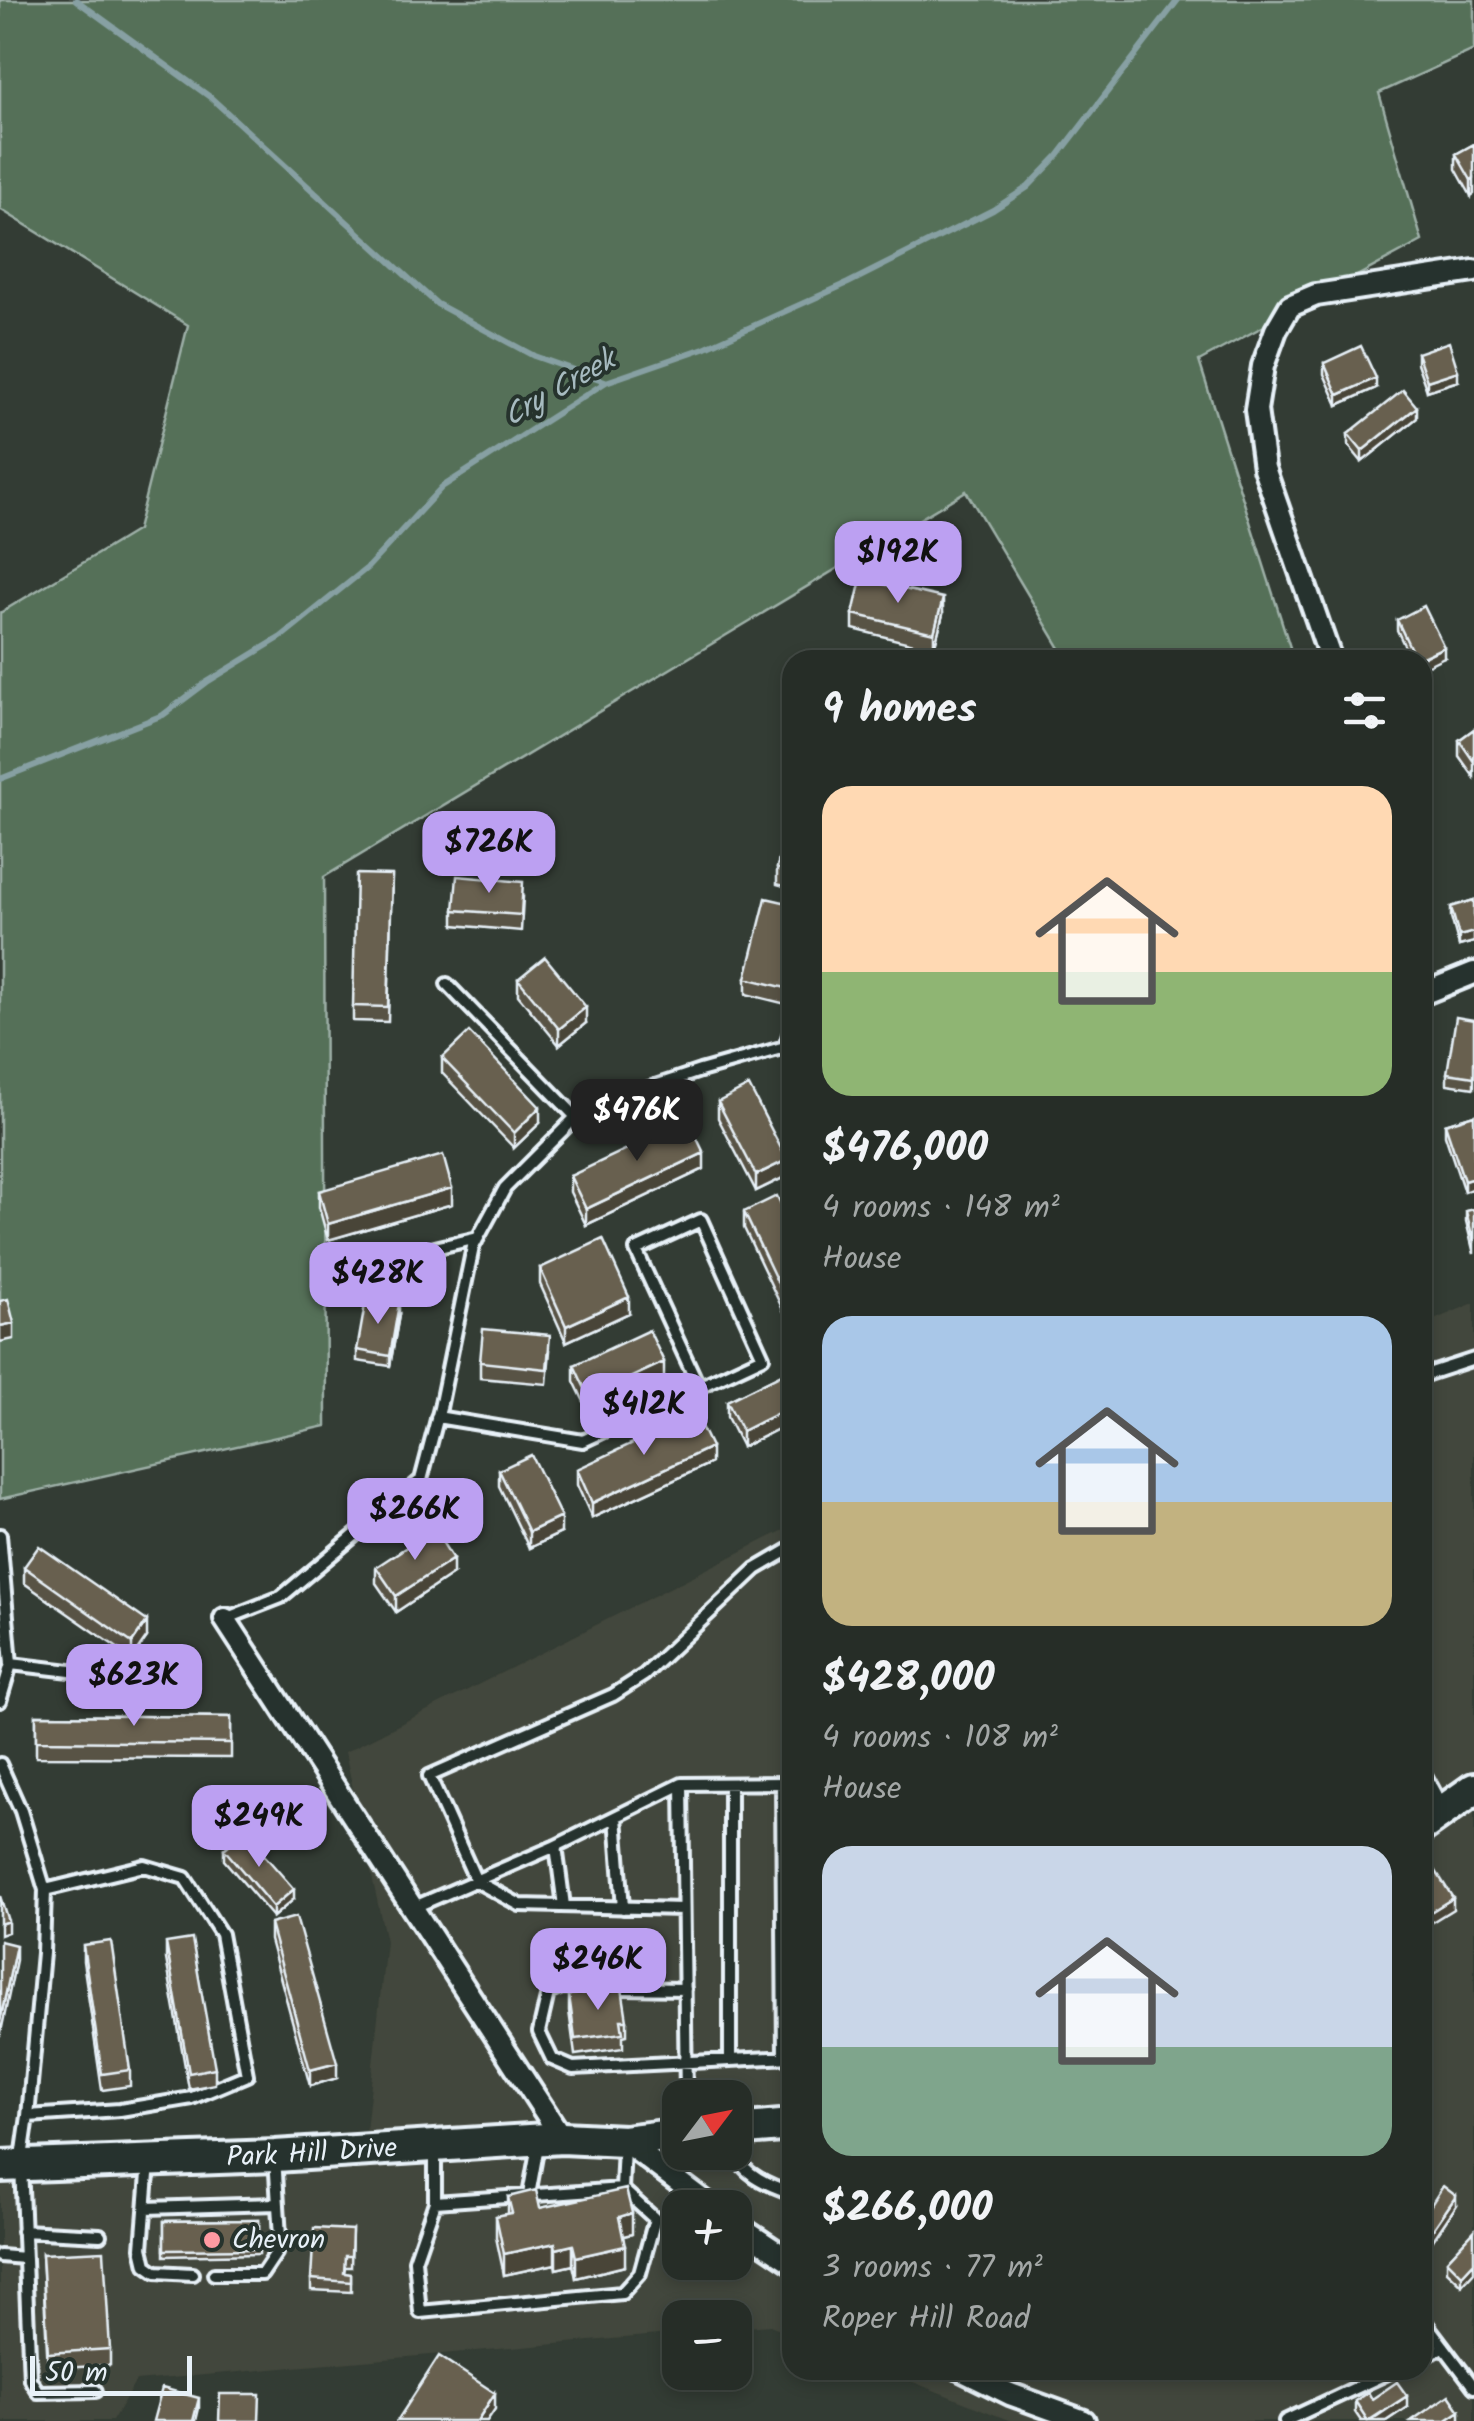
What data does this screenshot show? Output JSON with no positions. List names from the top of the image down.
{
  "streets": {
    "main road": ["Park Hill Drive"]
  },
  "water": ["Cry Creek"],
  "places": ["Chevron"],
  "scale_bar": "50 m",
  "north": "top right",
  "page": {
    "price": [
      "$192K",
      "$726K",
      "$476K",
      "$428K",
      "$412K",
      "$266K",
      "$623K",
      "$249K",
      "$246K"
    ],
    "heading": "9 homes",
    "list": [
      {
        "name": "$476,000",
        "note": "4 rooms · 148 m² · House"
      },
      {
        "name": "$428,000",
        "note": "4 rooms · 108 m² · House"
      },
      {
        "name": "$266,000",
        "note": "3 rooms · 77 m² · Roper Hill Road"
      }
    ],
    "map_buttons": ["+", "−"],
    "scale": "50 m"
  }
}
